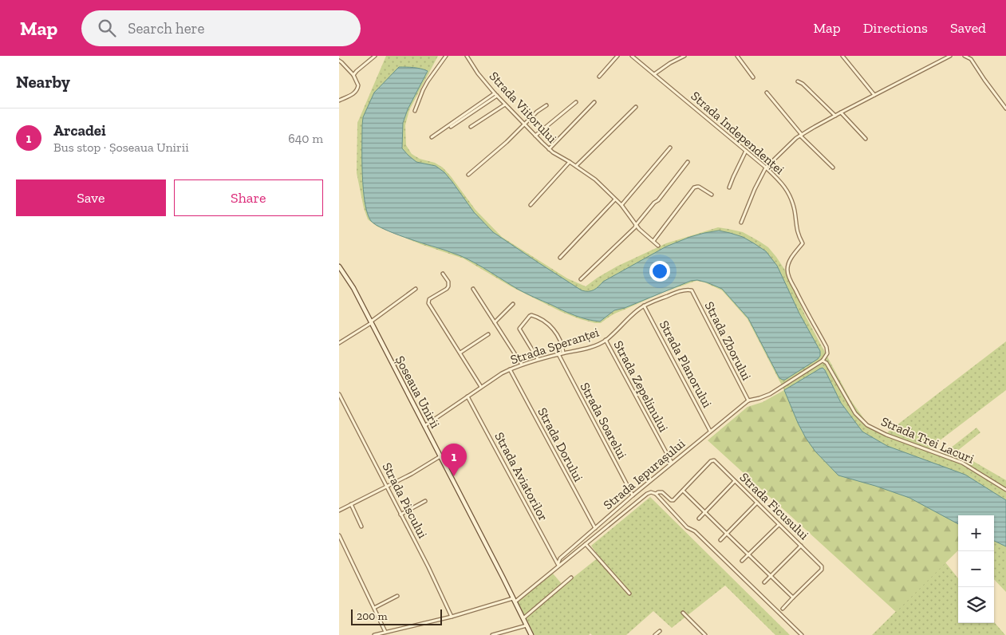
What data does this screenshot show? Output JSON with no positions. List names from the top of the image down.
{
  "streets": {
    "main road": ["Șoseaua Unirii"],
    "street": [
      "Strada Viitorului",
      "Strada Independenței",
      "Strada Zborului",
      "Strada Speranței",
      "Strada Planorului",
      "Strada Zepelinului",
      "Strada Soarelui",
      "Strada Trei Lacuri",
      "Strada Dorului",
      "Strada Iepurașului",
      "Strada Aviatorilor",
      "Strada Piscului",
      "Strada Ficusului"
    ]
  },
  "crossings": [
    ["Strada Independenței", "Strada Trei Lacuri"],
    ["Strada Zborului", "Strada Speranței"],
    ["Strada Zborului", "Strada Iepurașului"],
    ["Strada Speranței", "Strada Planorului"],
    ["Strada Speranței", "Strada Zepelinului"],
    ["Strada Speranței", "Șoseaua Unirii"],
    ["Strada Speranței", "Strada Soarelui"],
    ["Strada Speranței", "Strada Dorului"],
    ["Strada Speranței", "Strada Aviatorilor"],
    ["Strada Planorului", "Strada Iepurașului"],
    ["Strada Zepelinului", "Strada Iepurașului"],
    ["Șoseaua Unirii", "Strada Iepurașului"],
    ["Strada Soarelui", "Strada Iepurașului"],
    ["Strada Dorului", "Strada Iepurașului"],
    ["Strada Iepurașului", "Strada Aviatorilor"],
    ["Strada Iepurașului", "Strada Ficusului"]
  ],
  "scale_bar": "200 m",
  "page": {
    "header": "Map",
    "search": "Search here",
    "nav": ["Map", "Directions", "Saved"],
    "heading": "Nearby",
    "list": [
      {
        "mark": "1",
        "name": "Arcadei",
        "note": "Bus stop · Șoseaua Unirii",
        "value": "640 m"
      }
    ],
    "buttons": ["Save", "Share"],
    "pins": "1",
    "map_buttons": ["+", "−"],
    "scale": "200 m"
  }
}
